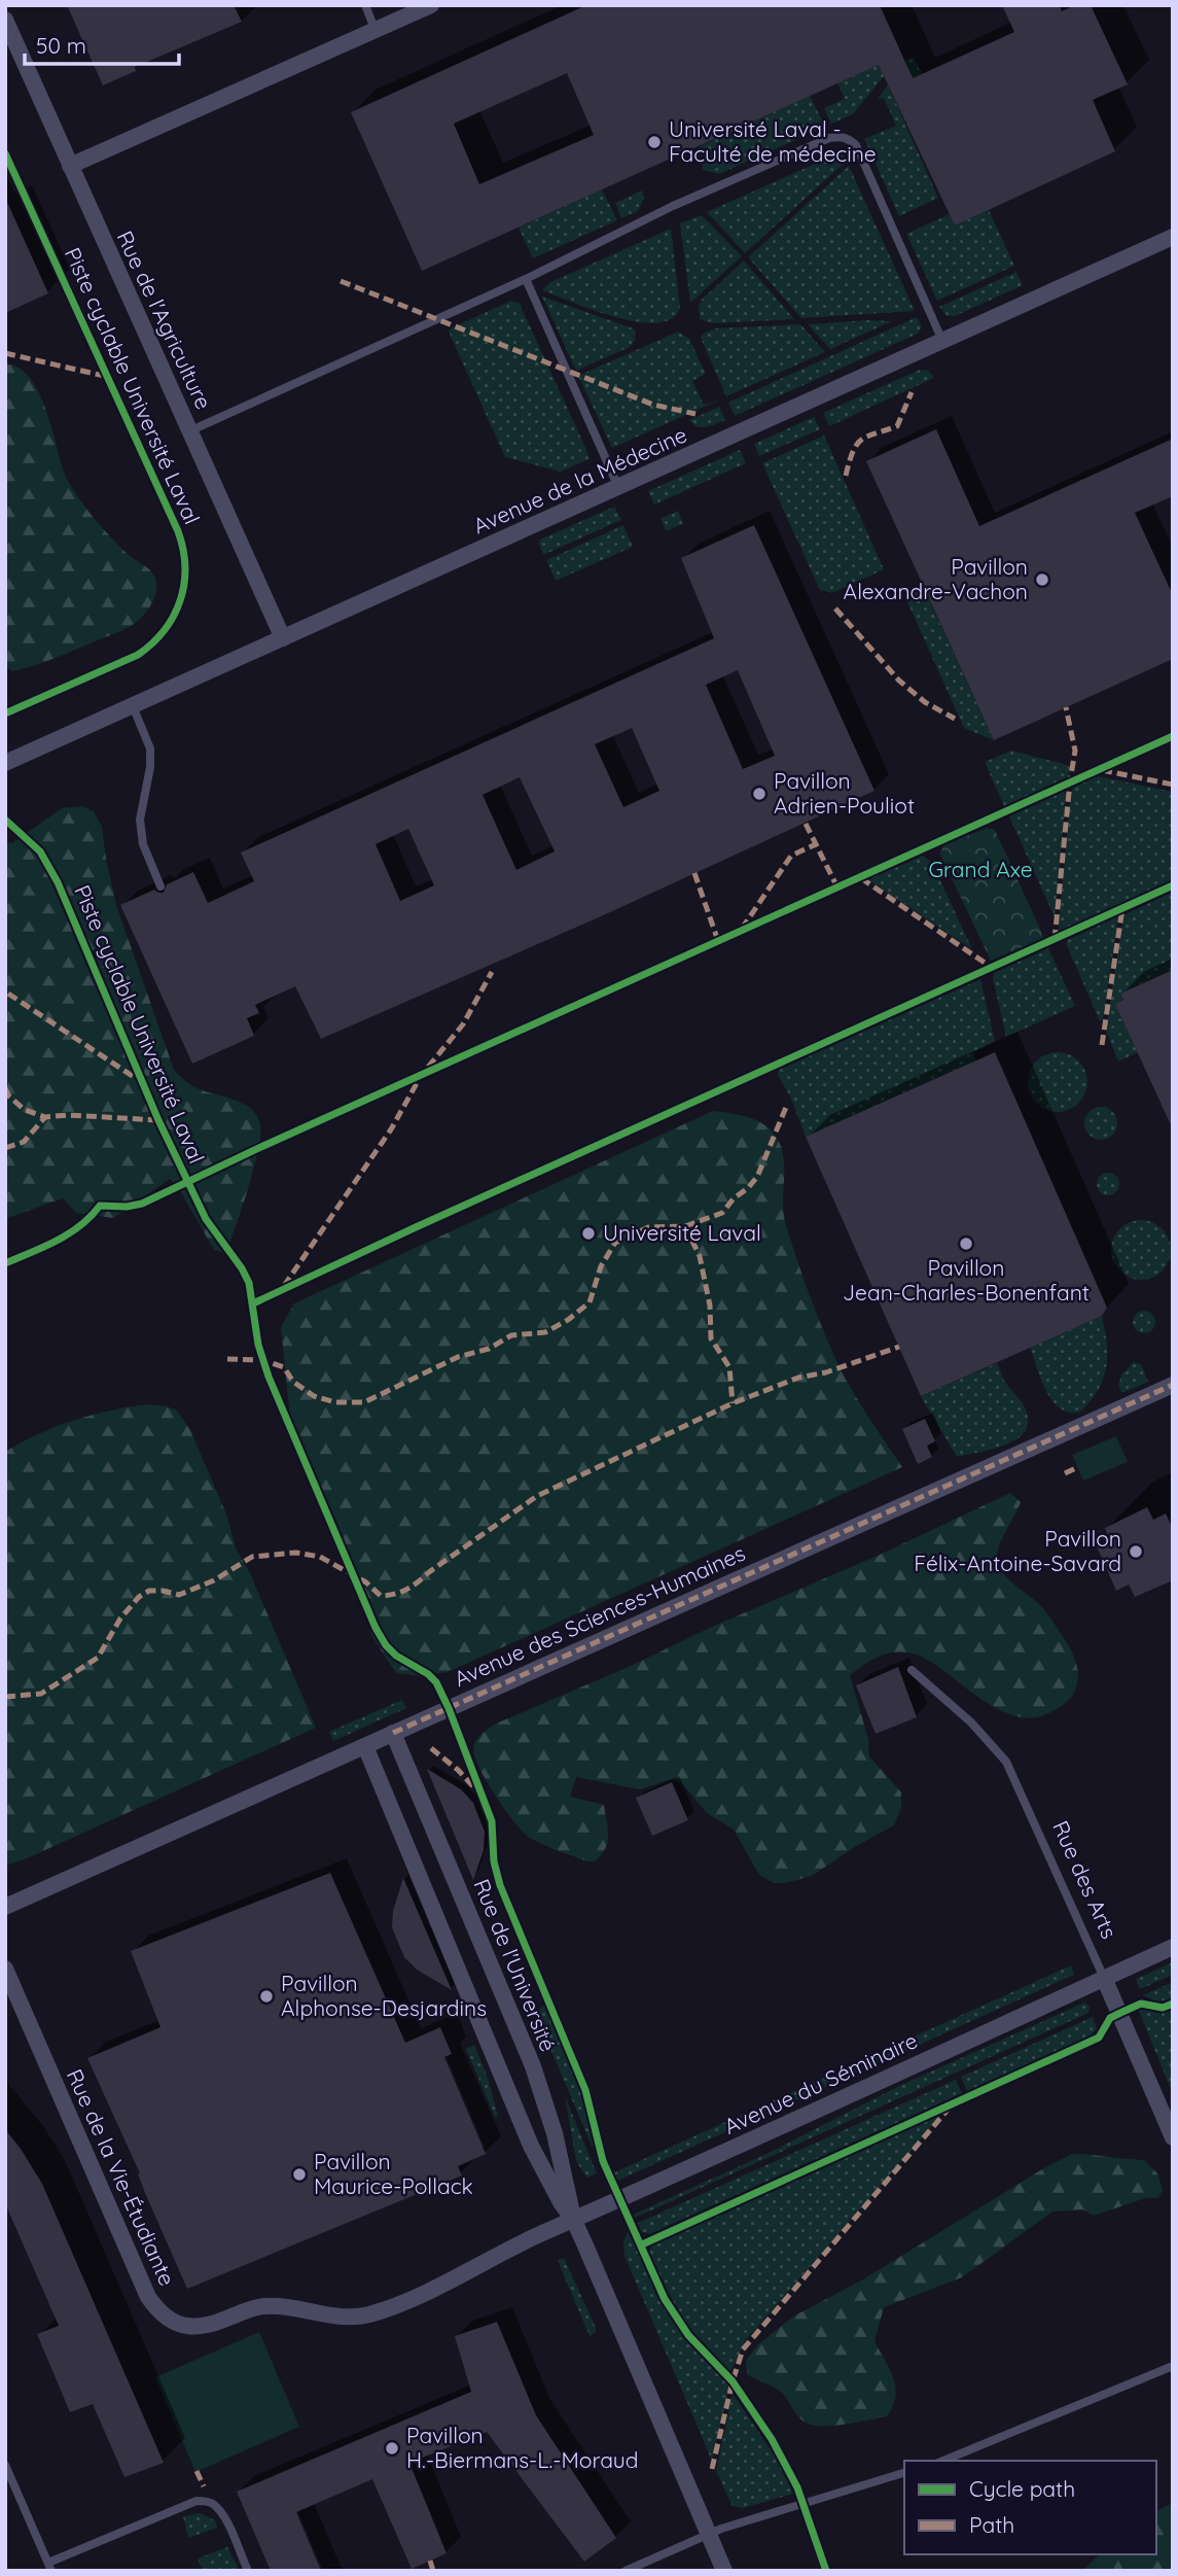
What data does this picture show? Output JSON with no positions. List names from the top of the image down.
{
  "streets": {
    "street": [
      "Rue de l'Agriculture",
      "Avenue de la Médecine",
      "Avenue des Sciences-Humaines",
      "Rue des Arts",
      "Rue de l'Université",
      "Avenue du Séminaire",
      "Rue de la Vie-Étudiante"
    ],
    "cycle path": ["Piste cyclable Université Laval"]
  },
  "crossings": [
    ["Rue de l'Agriculture", "Avenue de la Médecine"],
    ["Avenue des Sciences-Humaines", "Rue de l'Université"],
    ["Rue des Arts", "Avenue du Séminaire"],
    ["Rue de l'Université", "Avenue du Séminaire"],
    ["Rue de l'Université", "Rue de la Vie-Étudiante"],
    ["Avenue du Séminaire", "Rue de la Vie-Étudiante"]
  ],
  "parks": ["Grand Axe"],
  "places": [
    "Université Laval - Faculté de médecine",
    "Pavillon Alexandre-Vachon",
    "Pavillon Adrien-Pouliot",
    "Université Laval",
    "Pavillon Jean-Charles-Bonenfant",
    "Pavillon Félix-Antoine-Savard",
    "Pavillon Alphonse-Desjardins",
    "Pavillon Maurice-Pollack",
    "Pavillon H.-Biermans-L.-Moraud"
  ],
  "legend": ["Cycle path", "Path"],
  "scale_bar": "50 m"
}
